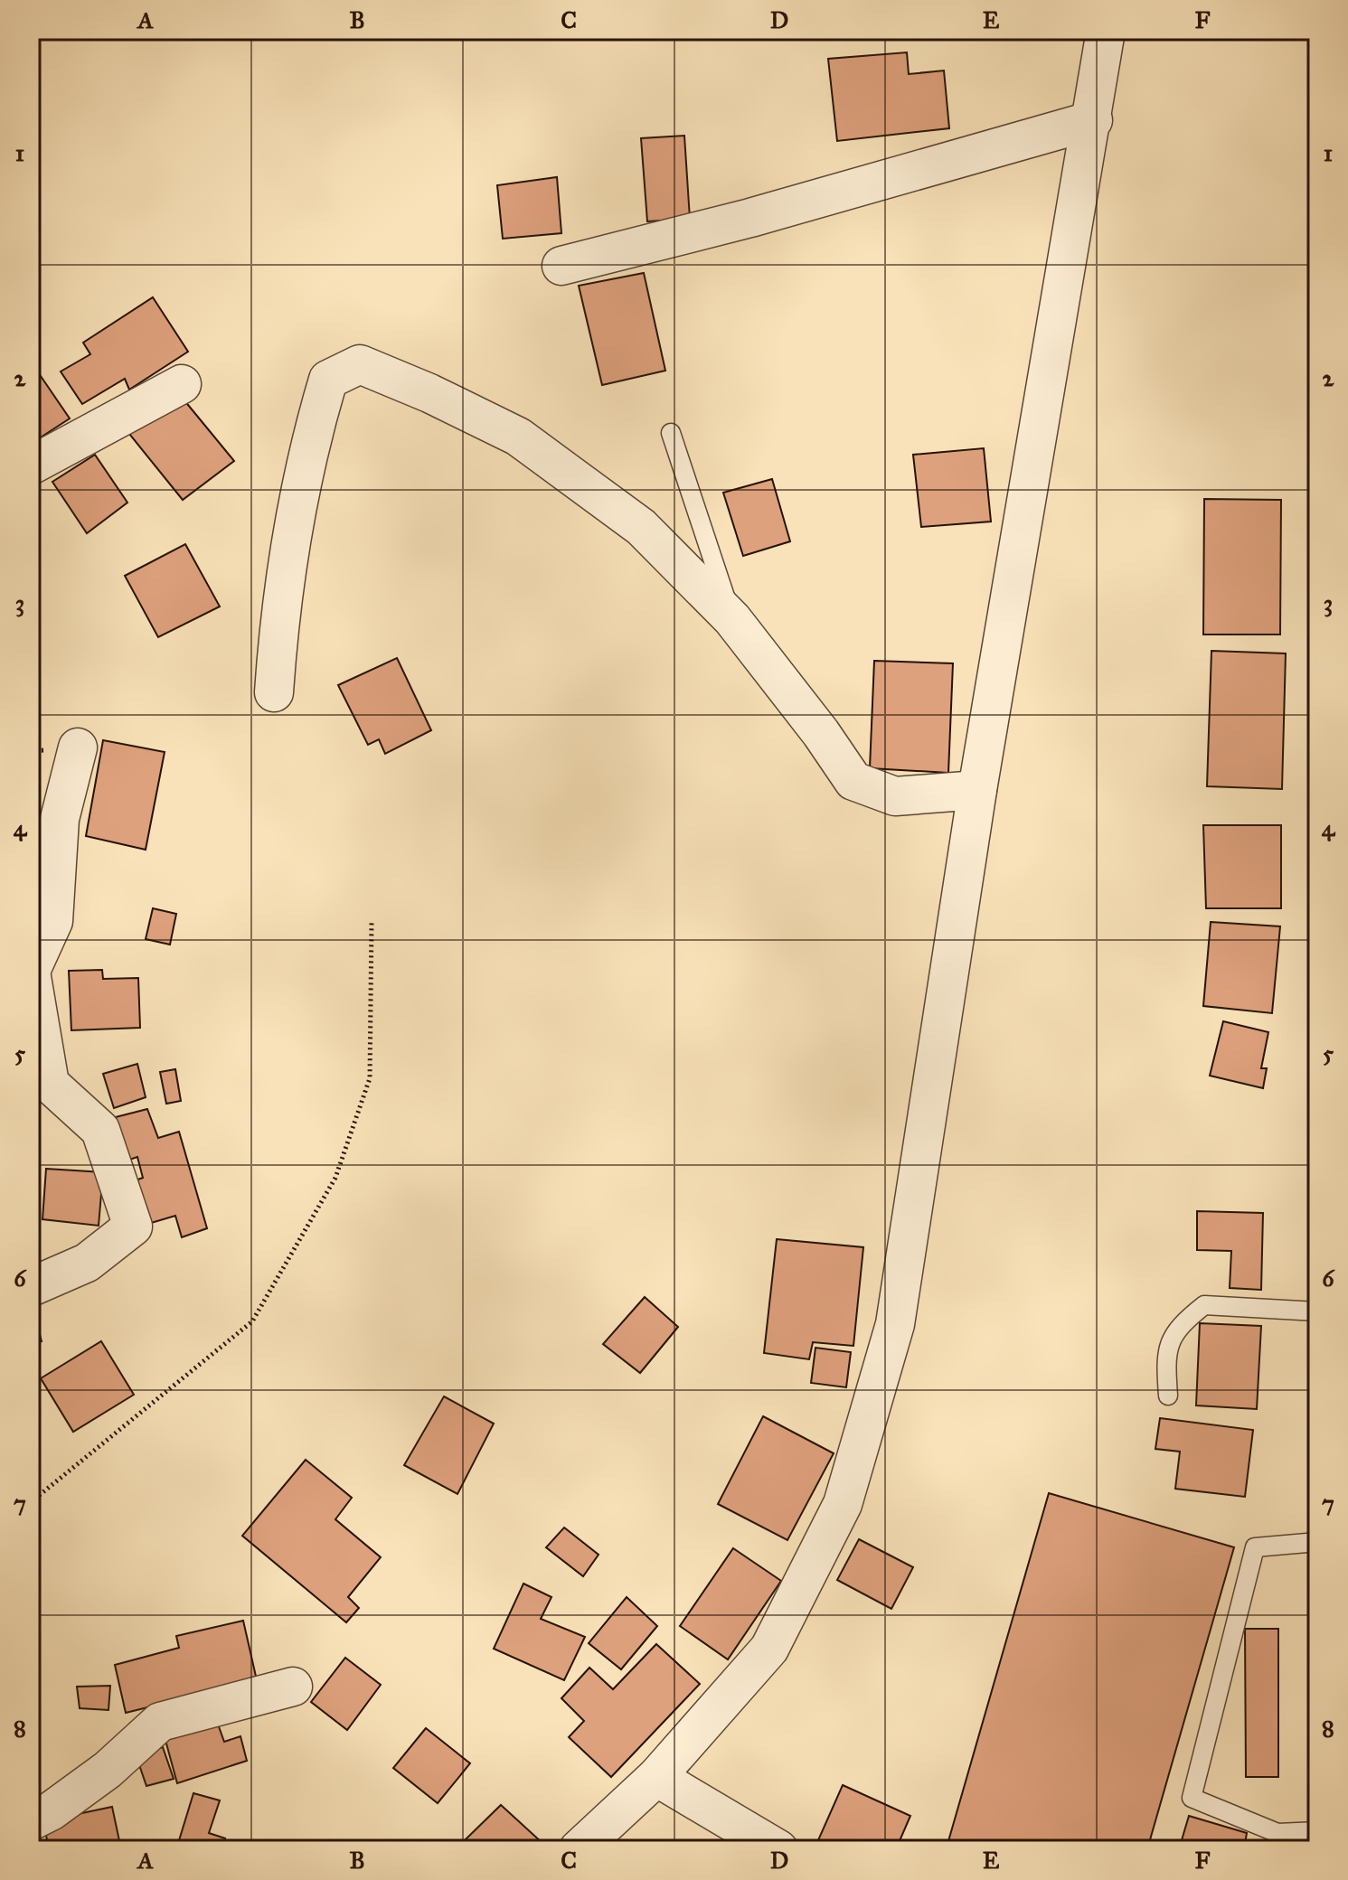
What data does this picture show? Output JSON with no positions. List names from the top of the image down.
{
  "grid": {
    "columns": [
      "A",
      "B",
      "C",
      "D",
      "E",
      "F"
    ],
    "rows": [
      "1",
      "2",
      "3",
      "4",
      "5",
      "6",
      "7",
      "8"
    ]
  }
}
